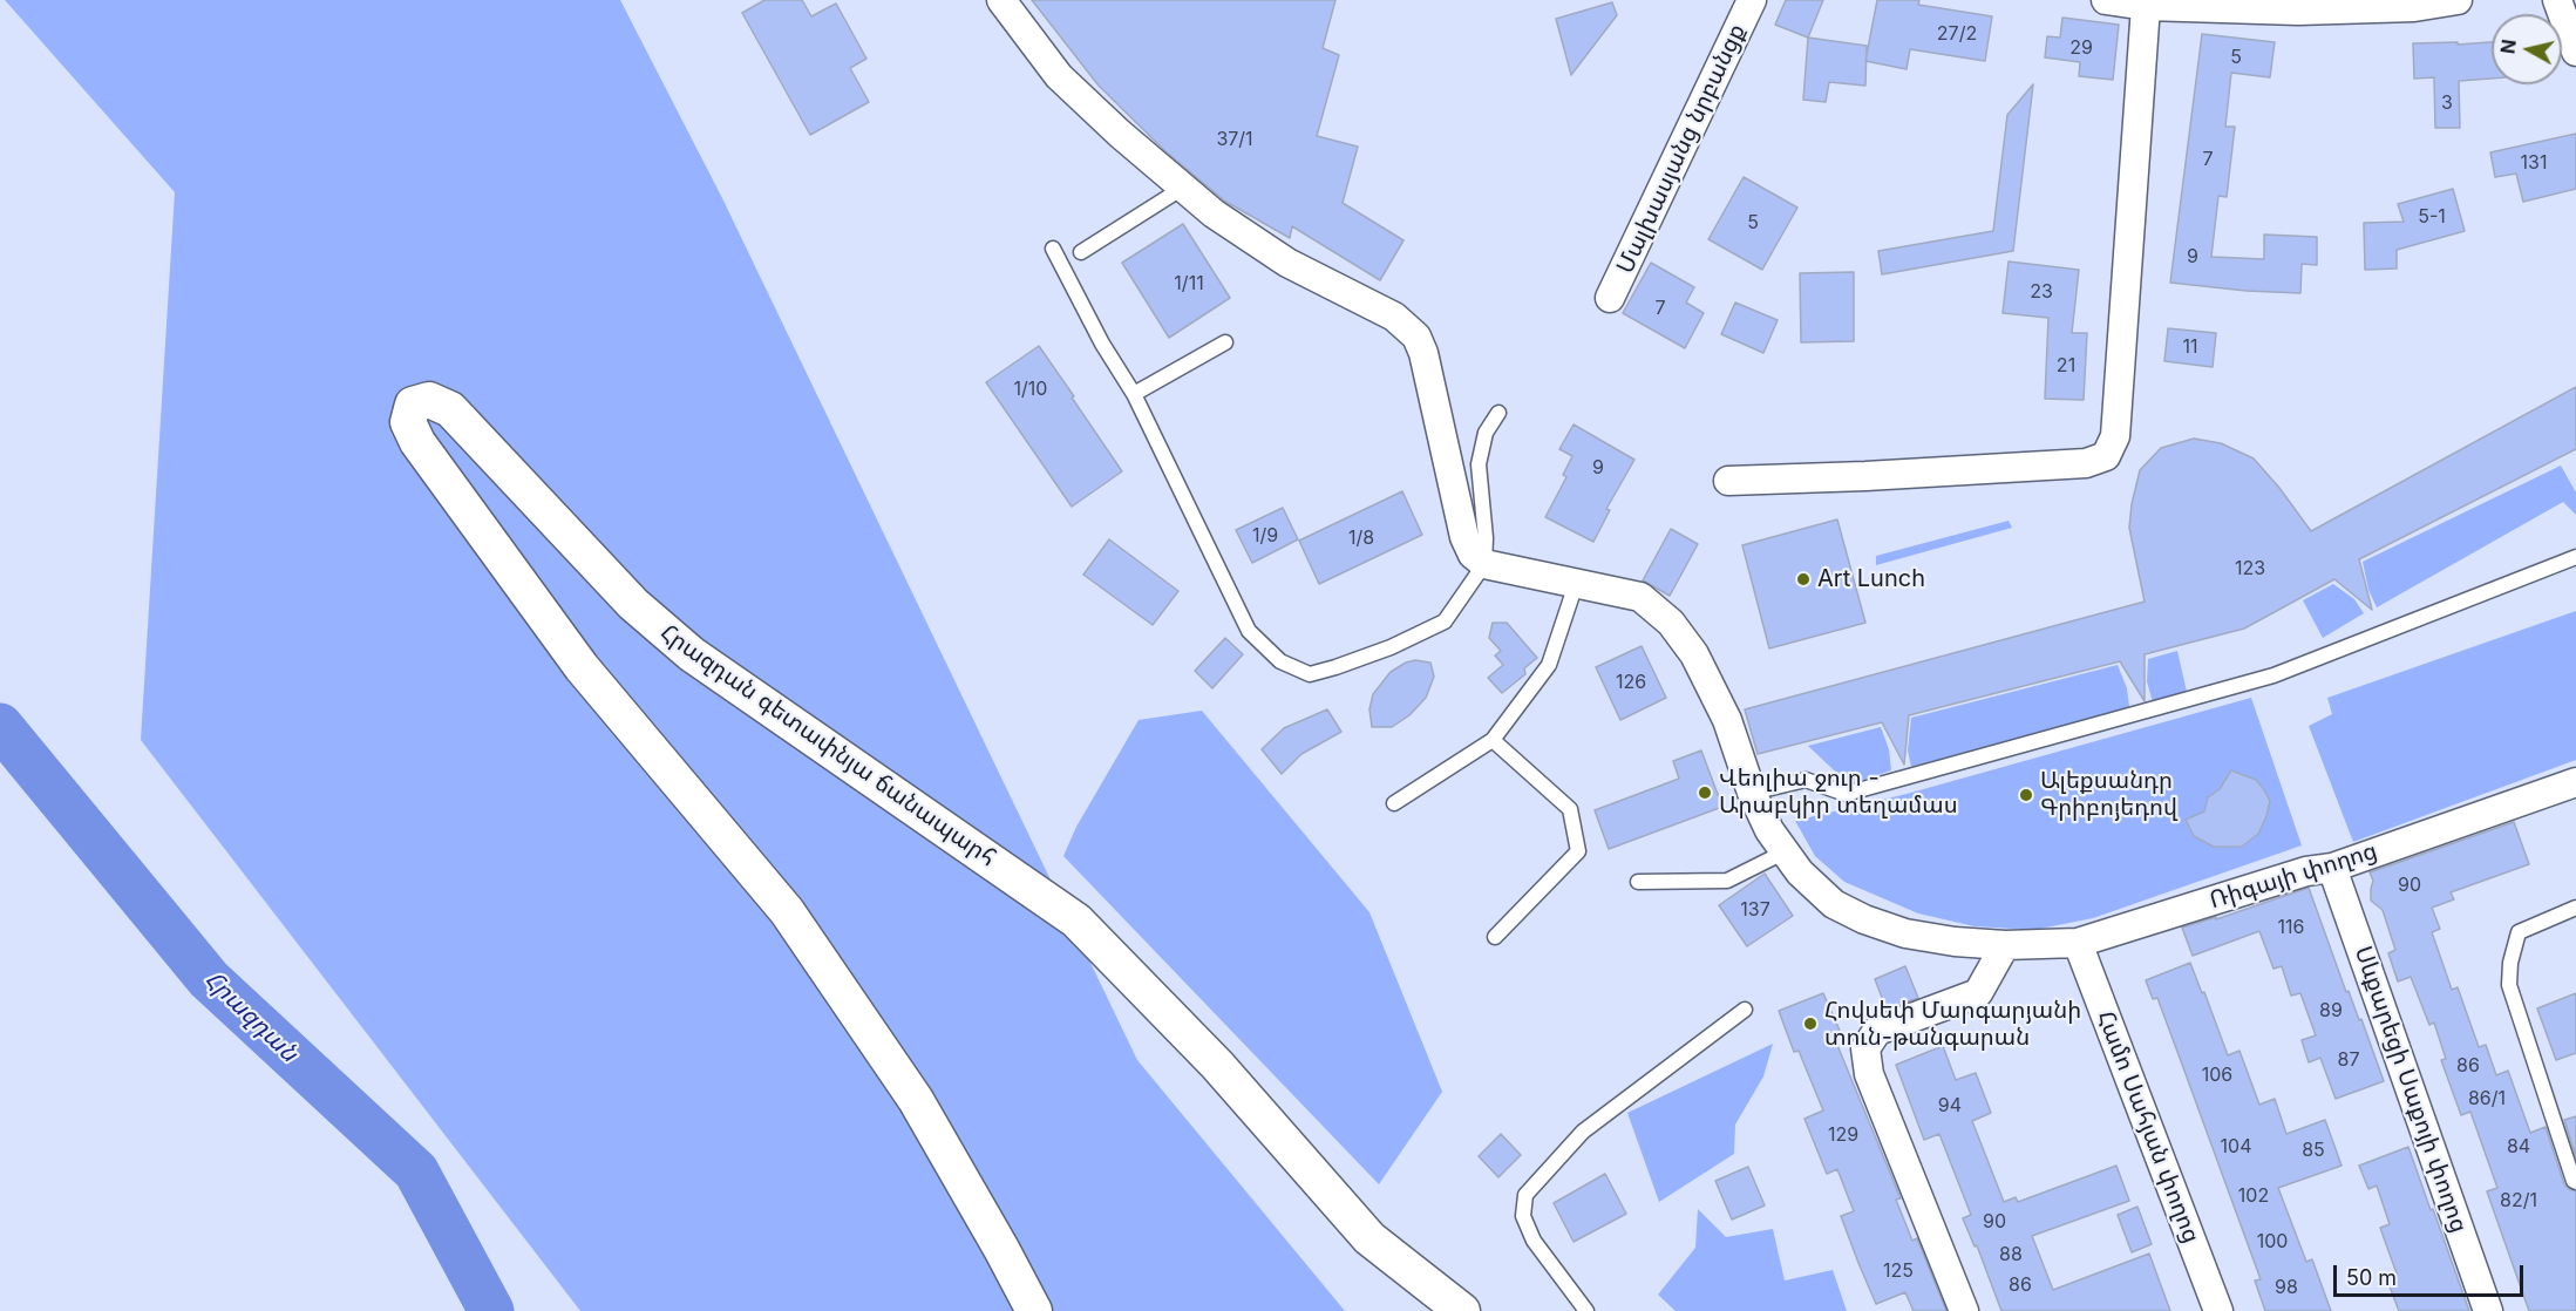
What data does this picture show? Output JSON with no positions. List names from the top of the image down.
{
  "streets": {
    "street": [
      "Մալխասյանց նրբանցք",
      "Հրազդան գետափնյա ճանապարհ",
      "Ռիգայի փողոց",
      "Սևքարեցի Սաքոյի փողոց",
      "Համո Սահյան փողոց"
    ]
  },
  "crossings": [
    ["Ռիգայի փողոց", "Սևքարեցի Սաքոյի փողոց"],
    ["Ռիգայի փողոց", "Համո Սահյան փողոց"]
  ],
  "water": ["Հրազդան"],
  "places": [
    "Art Lunch",
    "Վեոլիա ջուր - Արաբկիր տեղամաս",
    "Ալեքսանդր Գրիբոյեդով",
    "Հովսեփ Մարգարյանի տուն-թանգարան"
  ],
  "house_numbers": [
    "27/2",
    "29",
    "5",
    "3",
    "37/1",
    "7",
    "131",
    "5-1",
    "5",
    "9",
    "1/11",
    "23",
    "7",
    "11",
    "21",
    "1/10",
    "9",
    "1/9",
    "1/8",
    "123",
    "126",
    "90",
    "137",
    "116",
    "89",
    "87",
    "86",
    "106",
    "86/1",
    "94",
    "129",
    "104",
    "84",
    "85",
    "102",
    "82/1",
    "90",
    "100",
    "88",
    "125",
    "86",
    "98"
  ],
  "scale_bar": "50 m",
  "north": "left"
}
